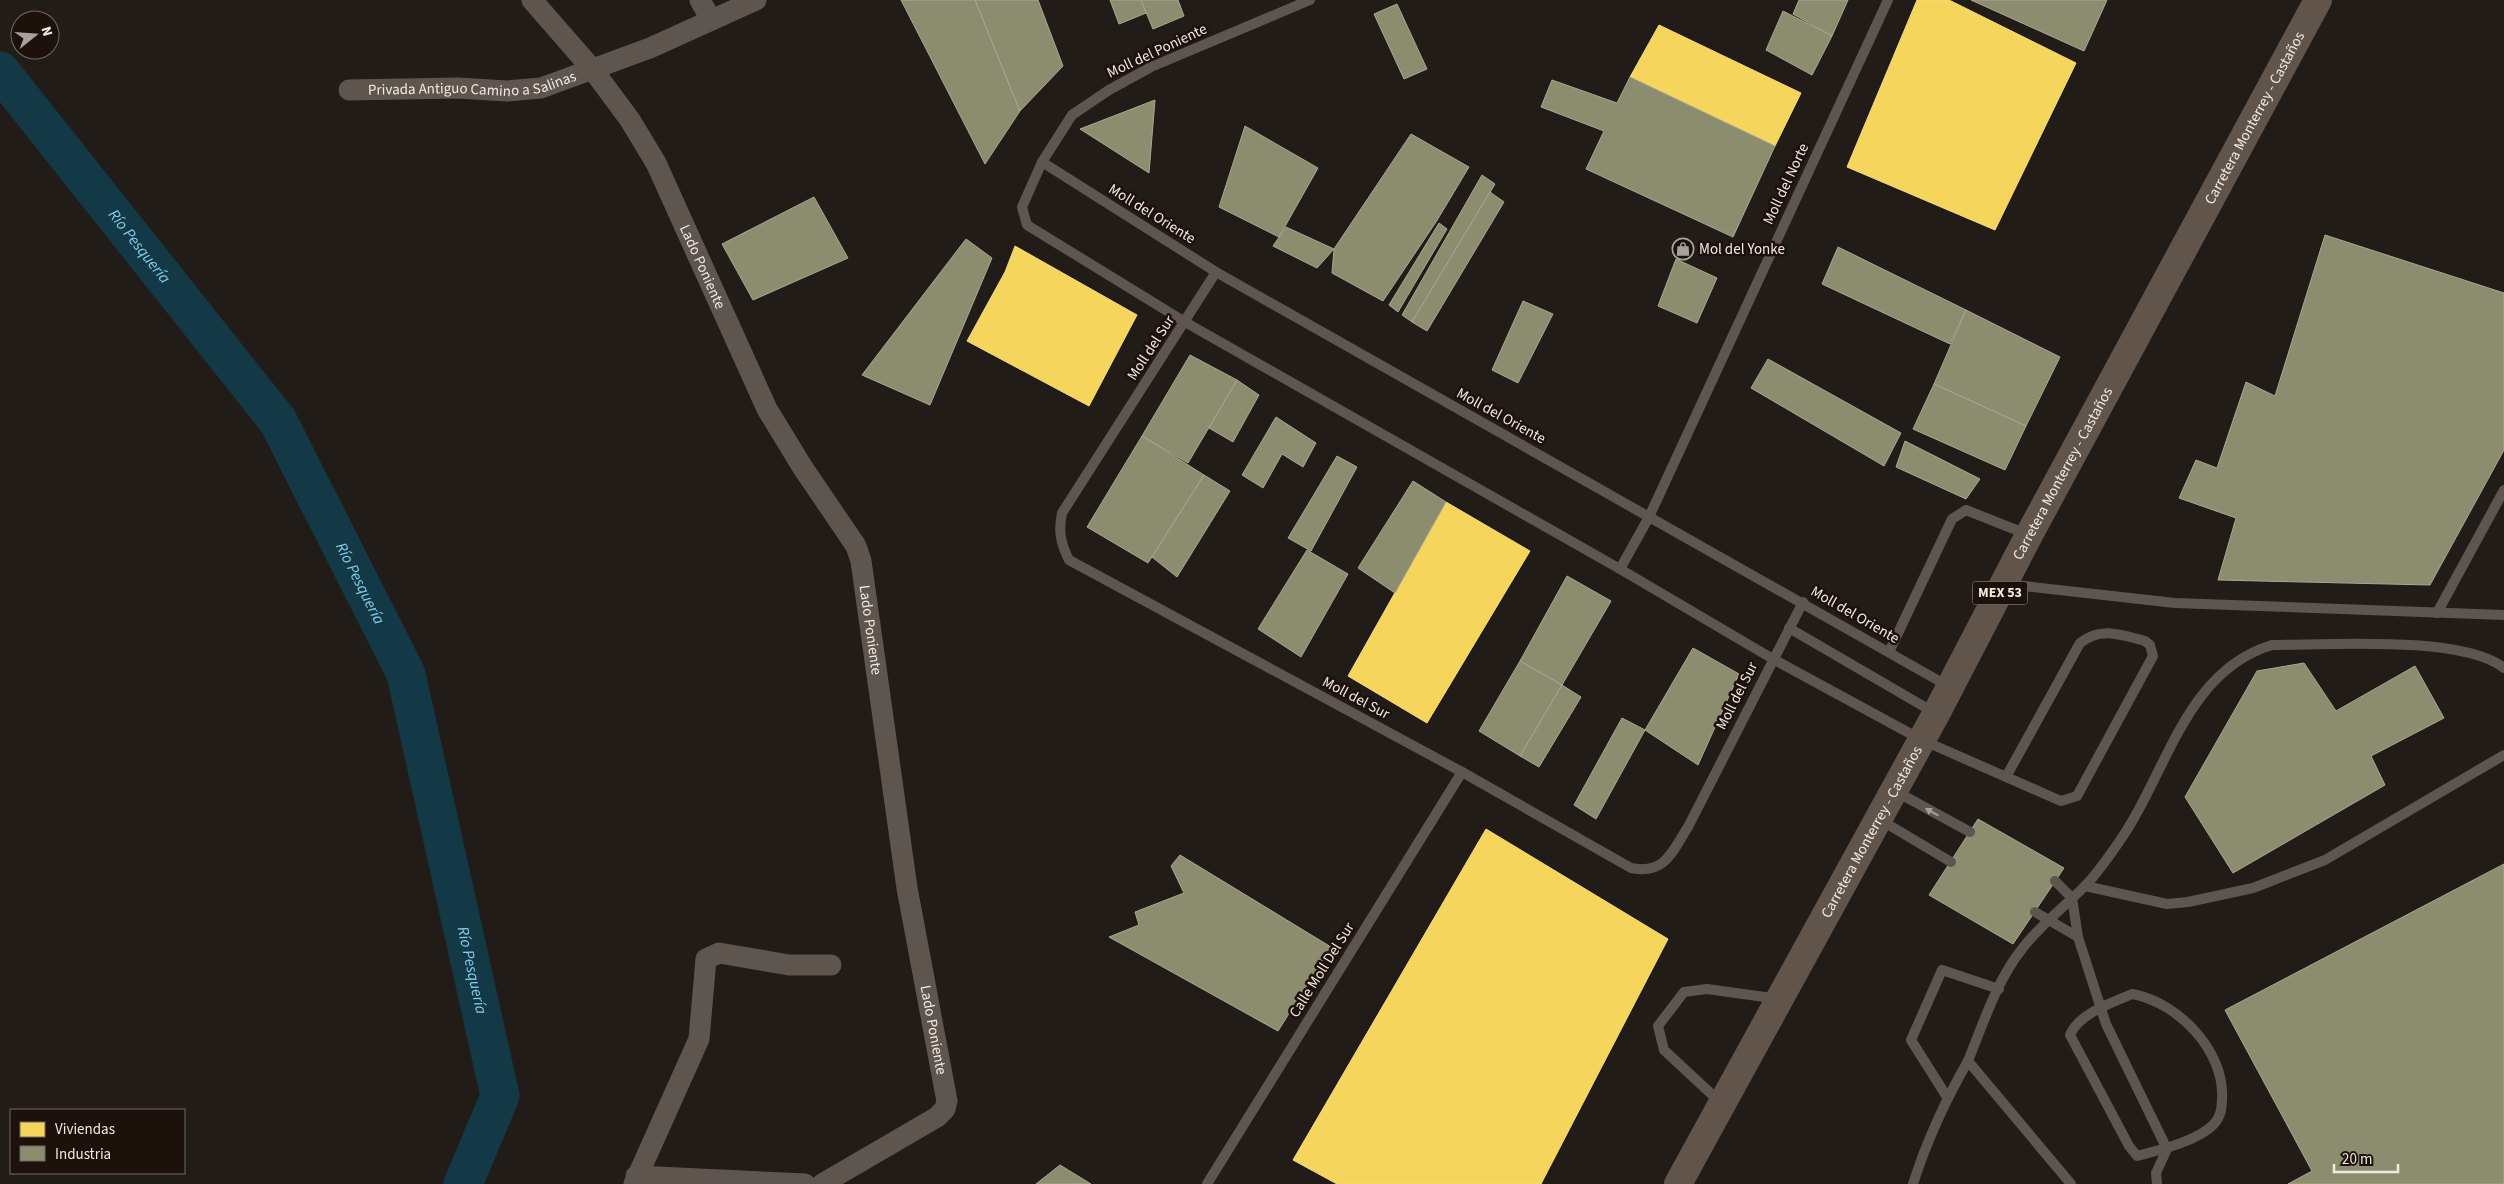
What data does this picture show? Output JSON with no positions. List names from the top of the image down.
{
  "streets": {
    "main road": ["Carretera Monterrey - Castaños", "MEX 53"],
    "street": ["Privada Antiguo Camino a Salinas", "Lado Poniente"],
    "lane": [
      "Moll del Poniente",
      "Moll del Norte",
      "Moll del Oriente",
      "Moll del Sur",
      "Calle Moll Del Sur"
    ]
  },
  "crossings": [
    ["Moll del Poniente", "Carretera Monterrey - Castaños"],
    ["Moll del Poniente", "Moll del Norte"],
    ["Moll del Poniente", "Moll del Oriente"],
    ["Moll del Poniente", "Moll del Sur"],
    ["Privada Antiguo Camino a Salinas", "Lado Poniente"],
    ["Carretera Monterrey - Castaños", "Moll del Oriente"],
    ["Moll del Norte", "Moll del Oriente"],
    ["Moll del Oriente", "Moll del Sur"],
    ["Moll del Sur", "Calle Moll Del Sur"]
  ],
  "water": ["Río Pesquería"],
  "places": {
    "shop": ["Mol del Yonke"]
  },
  "legend": ["Viviendas", "Industria"],
  "scale_bar": "20 m",
  "north": "right"
}
